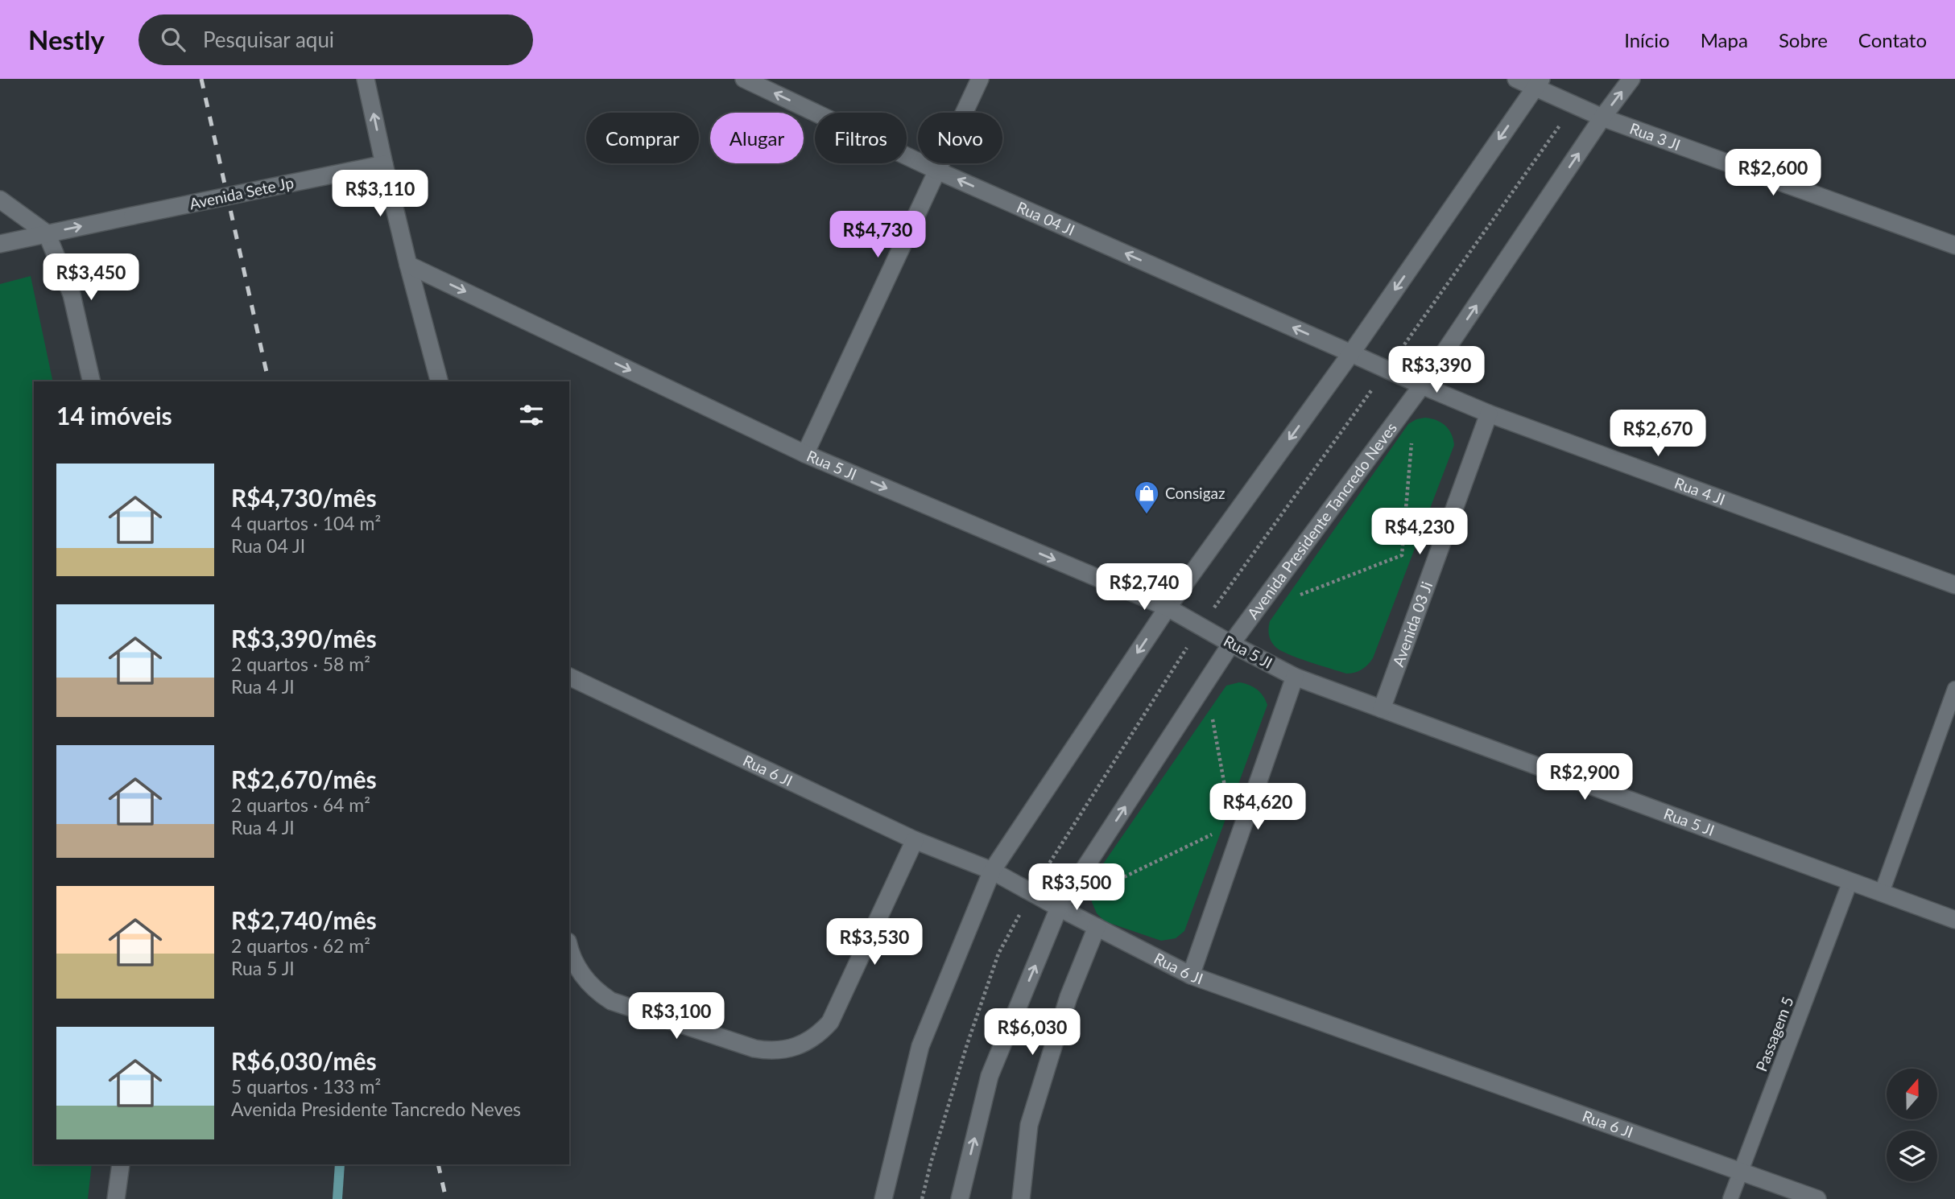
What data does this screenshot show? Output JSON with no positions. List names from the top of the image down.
{
  "streets": {
    "street": [
      "Rua 3 JI",
      "Avenida Sete Jp",
      "Rua 04 JI",
      "Rua 5 JI",
      "Rua 4 JI",
      "Avenida Presidente Tancredo Neves",
      "Avenida 03 Ji",
      "Rua 6 JI"
    ],
    "lane": ["Passagem 5"]
  },
  "crossings": [
    ["Rua 3 JI", "Avenida Presidente Tancredo Neves"],
    ["Rua 04 JI", "Rua 4 JI"],
    ["Rua 5 JI", "Avenida Presidente Tancredo Neves"],
    ["Rua 5 JI", "Avenida 03 Ji"],
    ["Rua 5 JI", "Passagem 5"],
    ["Rua 4 JI", "Avenida Presidente Tancredo Neves"],
    ["Rua 4 JI", "Avenida 03 Ji"],
    ["Avenida Presidente Tancredo Neves", "Rua 6 JI"],
    ["Rua 6 JI", "Passagem 5"]
  ],
  "one_way": ["Avenida Sete Jp", "Rua 04 JI", "Rua 5 JI"],
  "places": {
    "shop": ["Consigaz"]
  },
  "north": "top",
  "page": {
    "header": "Nestly",
    "search": "Pesquisar aqui",
    "nav": [
      "Início",
      "Mapa",
      "Sobre",
      "Contato"
    ],
    "chip": [
      "Comprar",
      "Alugar",
      "Filtros",
      "Novo"
    ],
    "price": [
      "R$2,600",
      "R$3,110",
      "R$4,730",
      "R$3,450",
      "R$3,390",
      "R$2,670",
      "R$4,230",
      "R$2,740",
      "R$2,900",
      "R$4,620",
      "R$3,500",
      "R$3,530",
      "R$3,100",
      "R$6,030"
    ],
    "heading": "14 imóveis",
    "list": [
      {
        "name": "R$4,730/mês",
        "note": "4 quartos · 104 m² · Rua 04 JI"
      },
      {
        "name": "R$3,390/mês",
        "note": "2 quartos · 58 m² · Rua 4 JI"
      },
      {
        "name": "R$2,670/mês",
        "note": "2 quartos · 64 m² · Rua 4 JI"
      },
      {
        "name": "R$2,740/mês",
        "note": "2 quartos · 62 m² · Rua 5 JI"
      },
      {
        "name": "R$6,030/mês",
        "note": "5 quartos · 133 m² · Avenida Presidente Tancredo Neves"
      }
    ]
  }
}
